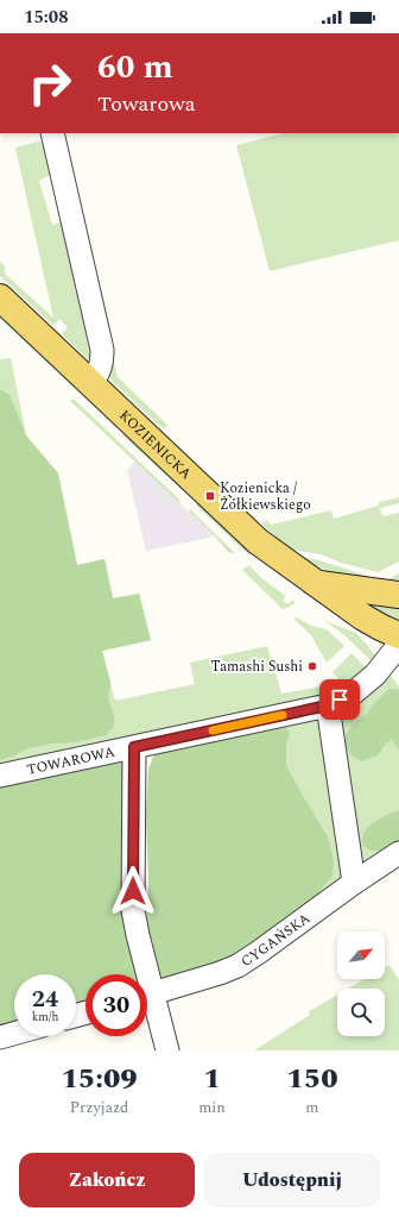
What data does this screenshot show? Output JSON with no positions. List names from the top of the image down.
{
  "streets": {
    "main road": ["KOZIENICKA"],
    "street": ["TOWAROWA", "CYGAŃSKA"]
  },
  "places": {
    "transit": ["Kozienicka / Żółkiewskiego"],
    "other": ["Tamashi Sushi"]
  },
  "north": "top right",
  "page": {
    "status": "15:08",
    "turn": ["60 m", "Towarowa"],
    "speed": "24 km/h",
    "limit": "30",
    "eta": [
      "15:09",
      "Przyjazd",
      "1",
      "min",
      "150",
      "m"
    ],
    "buttons": ["Zakończ", "Udostępnij"]
  }
}
